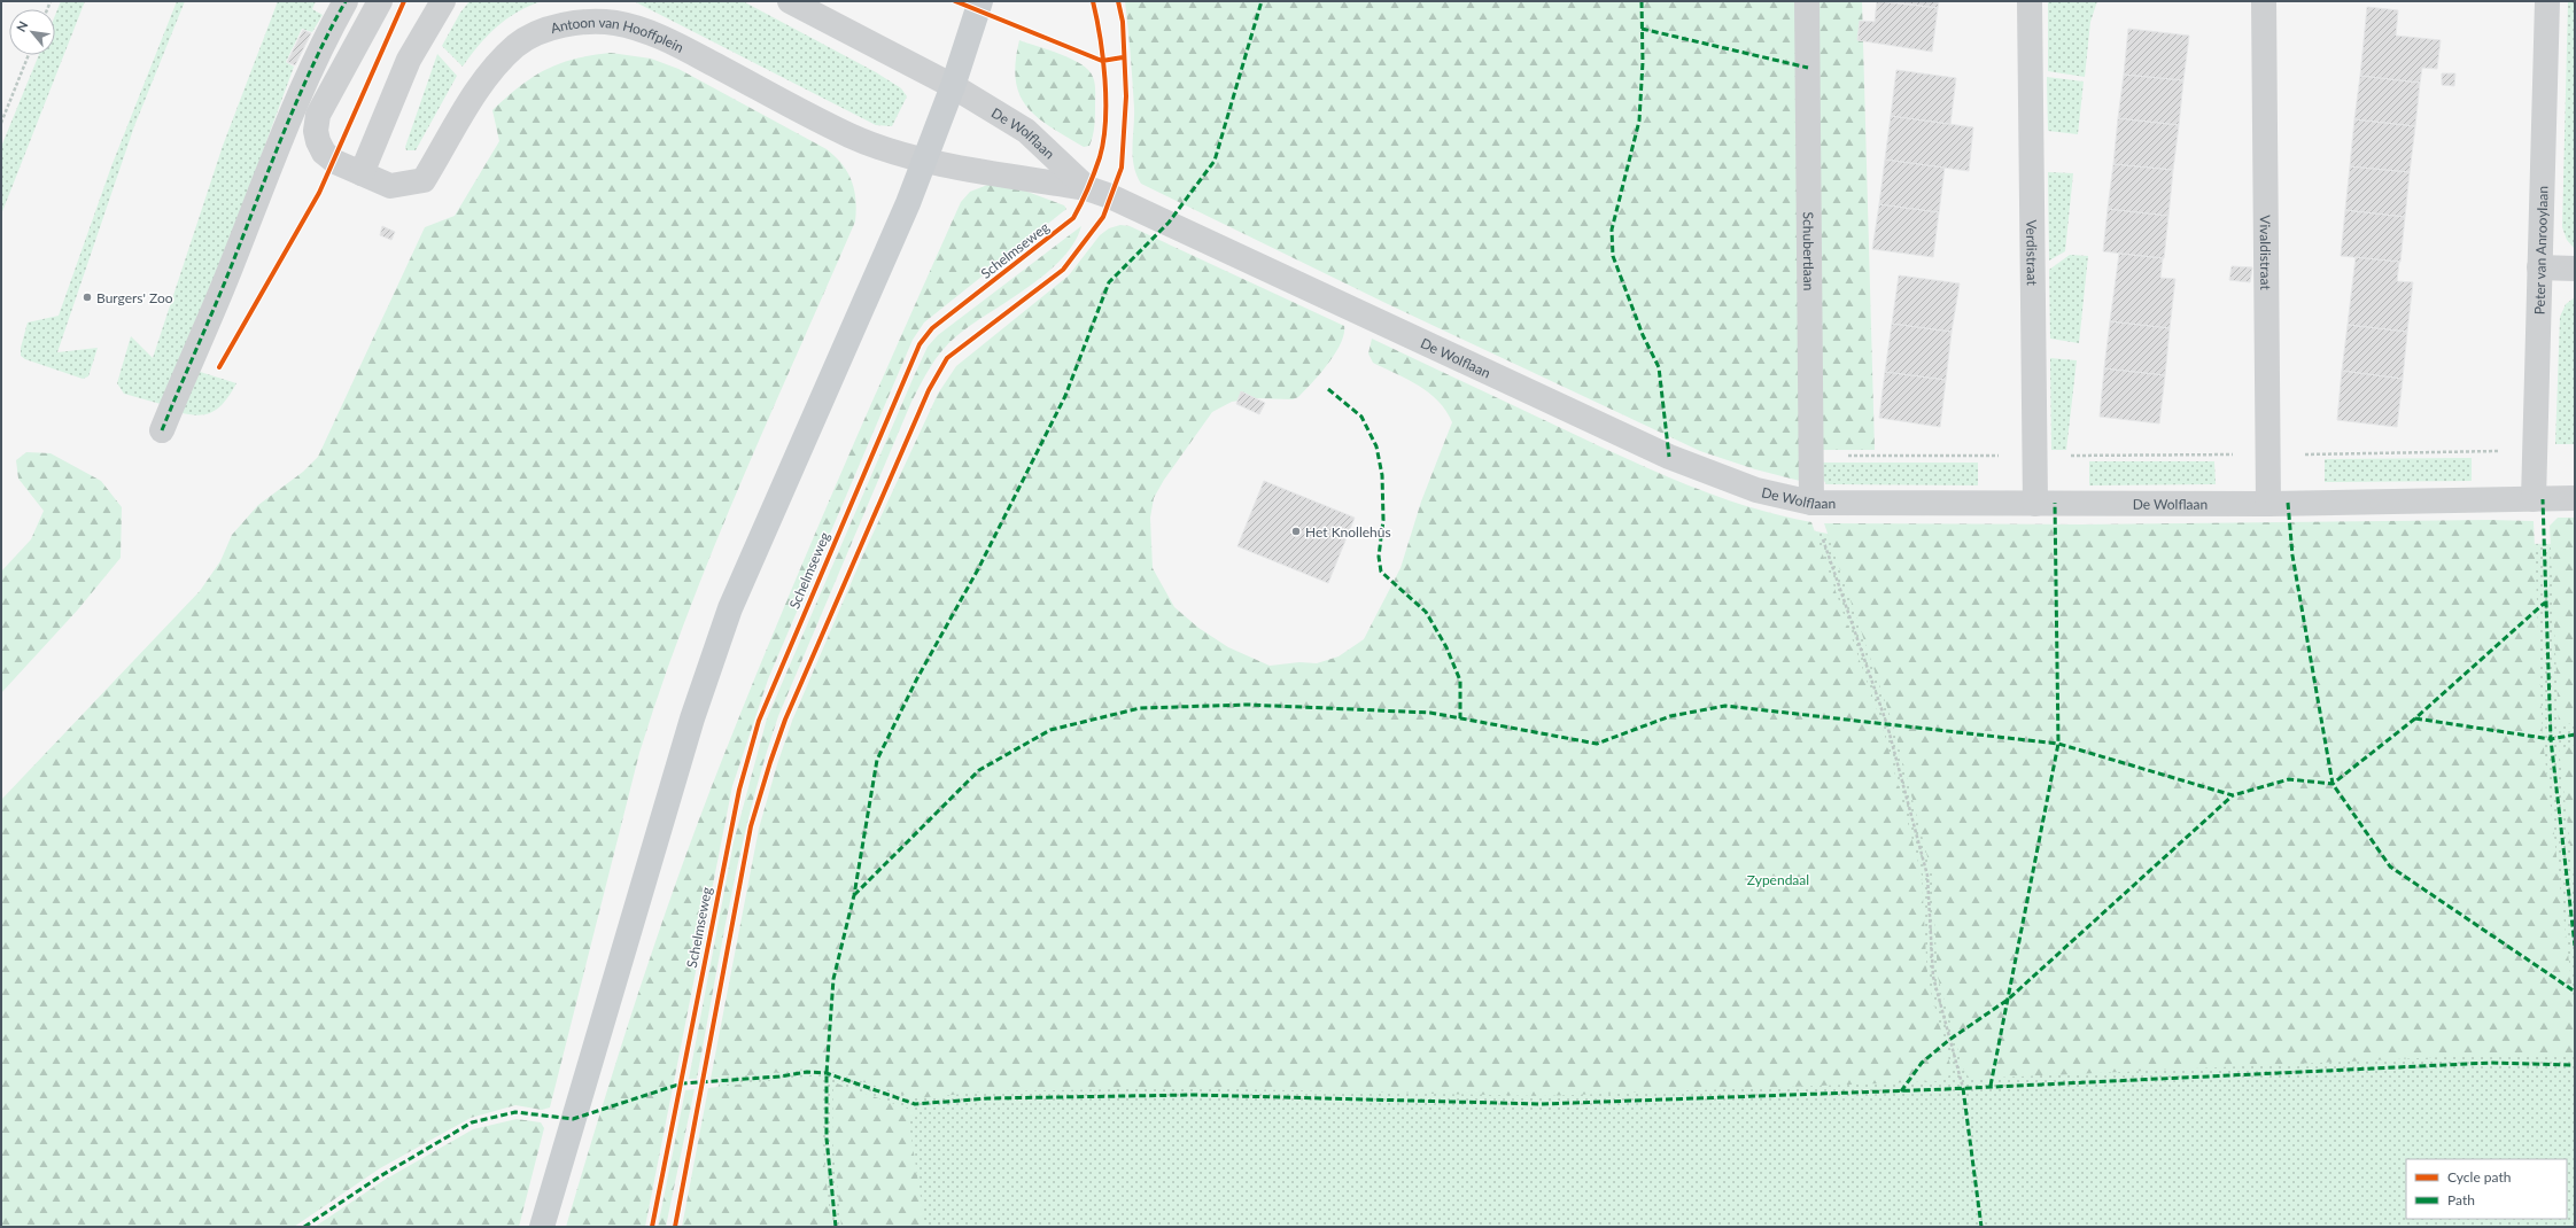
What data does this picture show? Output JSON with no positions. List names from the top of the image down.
{
  "streets": {
    "street": [
      "Antoon van Hooffplein",
      "De Wolflaan",
      "Peter van Anrooylaan",
      "Schubertlaan",
      "Verdistraat",
      "Vivaldistraat"
    ],
    "cycle path": ["Schelmseweg"]
  },
  "crossings": [
    ["Antoon van Hooffplein", "De Wolflaan"],
    ["De Wolflaan", "Peter van Anrooylaan"],
    ["De Wolflaan", "Schubertlaan"],
    ["De Wolflaan", "Verdistraat"],
    ["De Wolflaan", "Vivaldistraat"]
  ],
  "parks": ["Zypendaal"],
  "places": ["Burgers' Zoo", "Het Knollehûs"],
  "legend": ["Cycle path", "Path"],
  "north": "top left"
}
